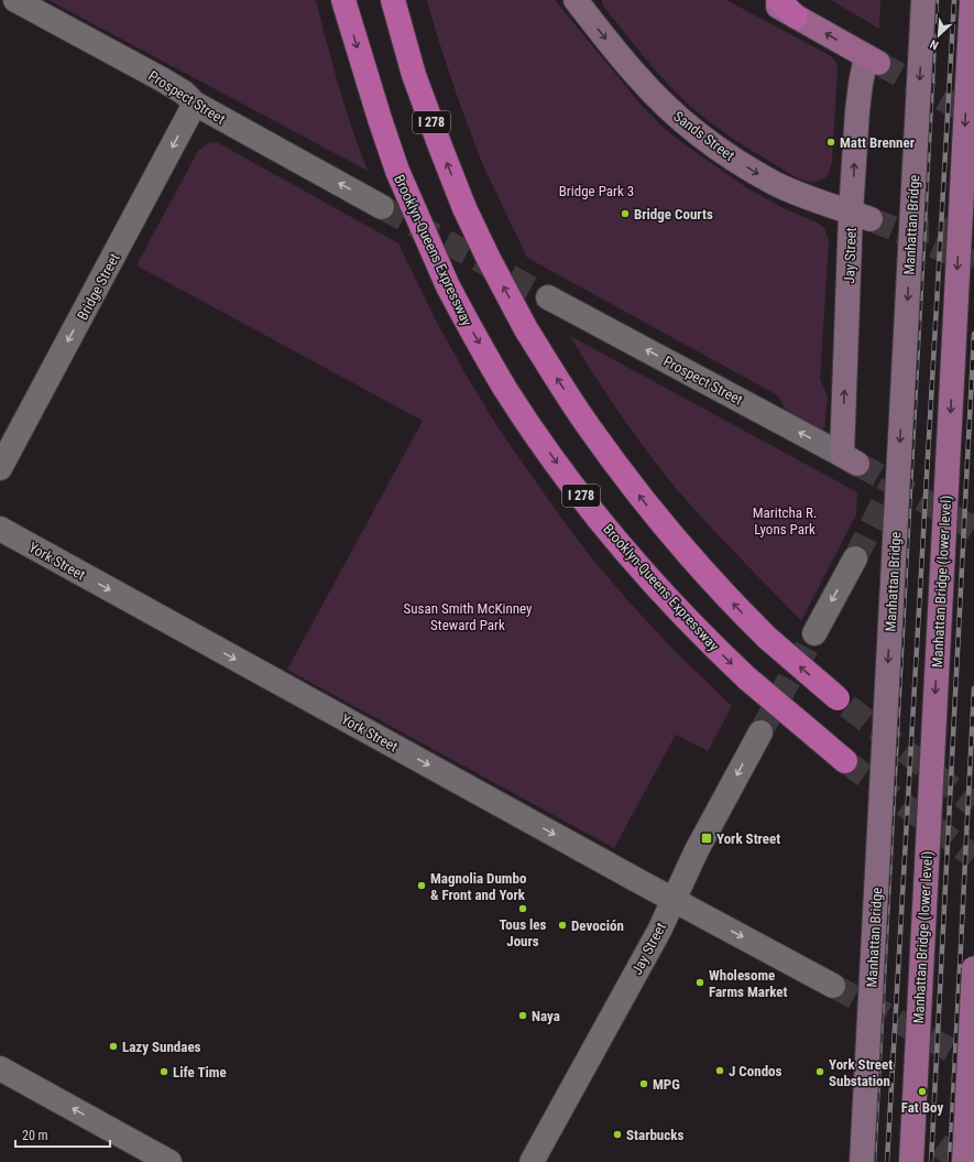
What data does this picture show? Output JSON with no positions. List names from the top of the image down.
{
  "streets": {
    "highway": ["I 278", "Brooklyn-Queens Expressway"],
    "main road": [
      "Sands Street",
      "Manhattan Bridge",
      "Jay Street",
      "Manhattan Bridge (lower level)"
    ],
    "street": ["Prospect Street", "Bridge Street", "York Street"]
  },
  "crossings": [
    ["Prospect Street", "Jay Street"],
    ["Prospect Street", "Bridge Street"],
    ["Sands Street", "Jay Street"],
    ["Jay Street", "York Street"]
  ],
  "one_way": [
    "Prospect Street",
    "Sands Street",
    "Manhattan Bridge",
    "Bridge Street",
    "York Street",
    "Manhattan Bridge (lower level)"
  ],
  "parks": ["Bridge Park 3", "Maritcha R. Lyons Park", "Susan Smith McKinney Steward Park"],
  "places": {
    "other": [
      "Matt Brenner",
      "Bridge Courts",
      "Magnolia Dumbo & Front and York",
      "Tous les Jours",
      "Devoción",
      "Wholesome Farms Market",
      "Naya",
      "Lazy Sundaes",
      "J Condos",
      "Life Time",
      "York Street Substation",
      "MPG",
      "Fat Boy",
      "Starbucks"
    ],
    "transit": ["York Street"]
  },
  "scale_bar": "20 m",
  "north": "bottom left"
}
